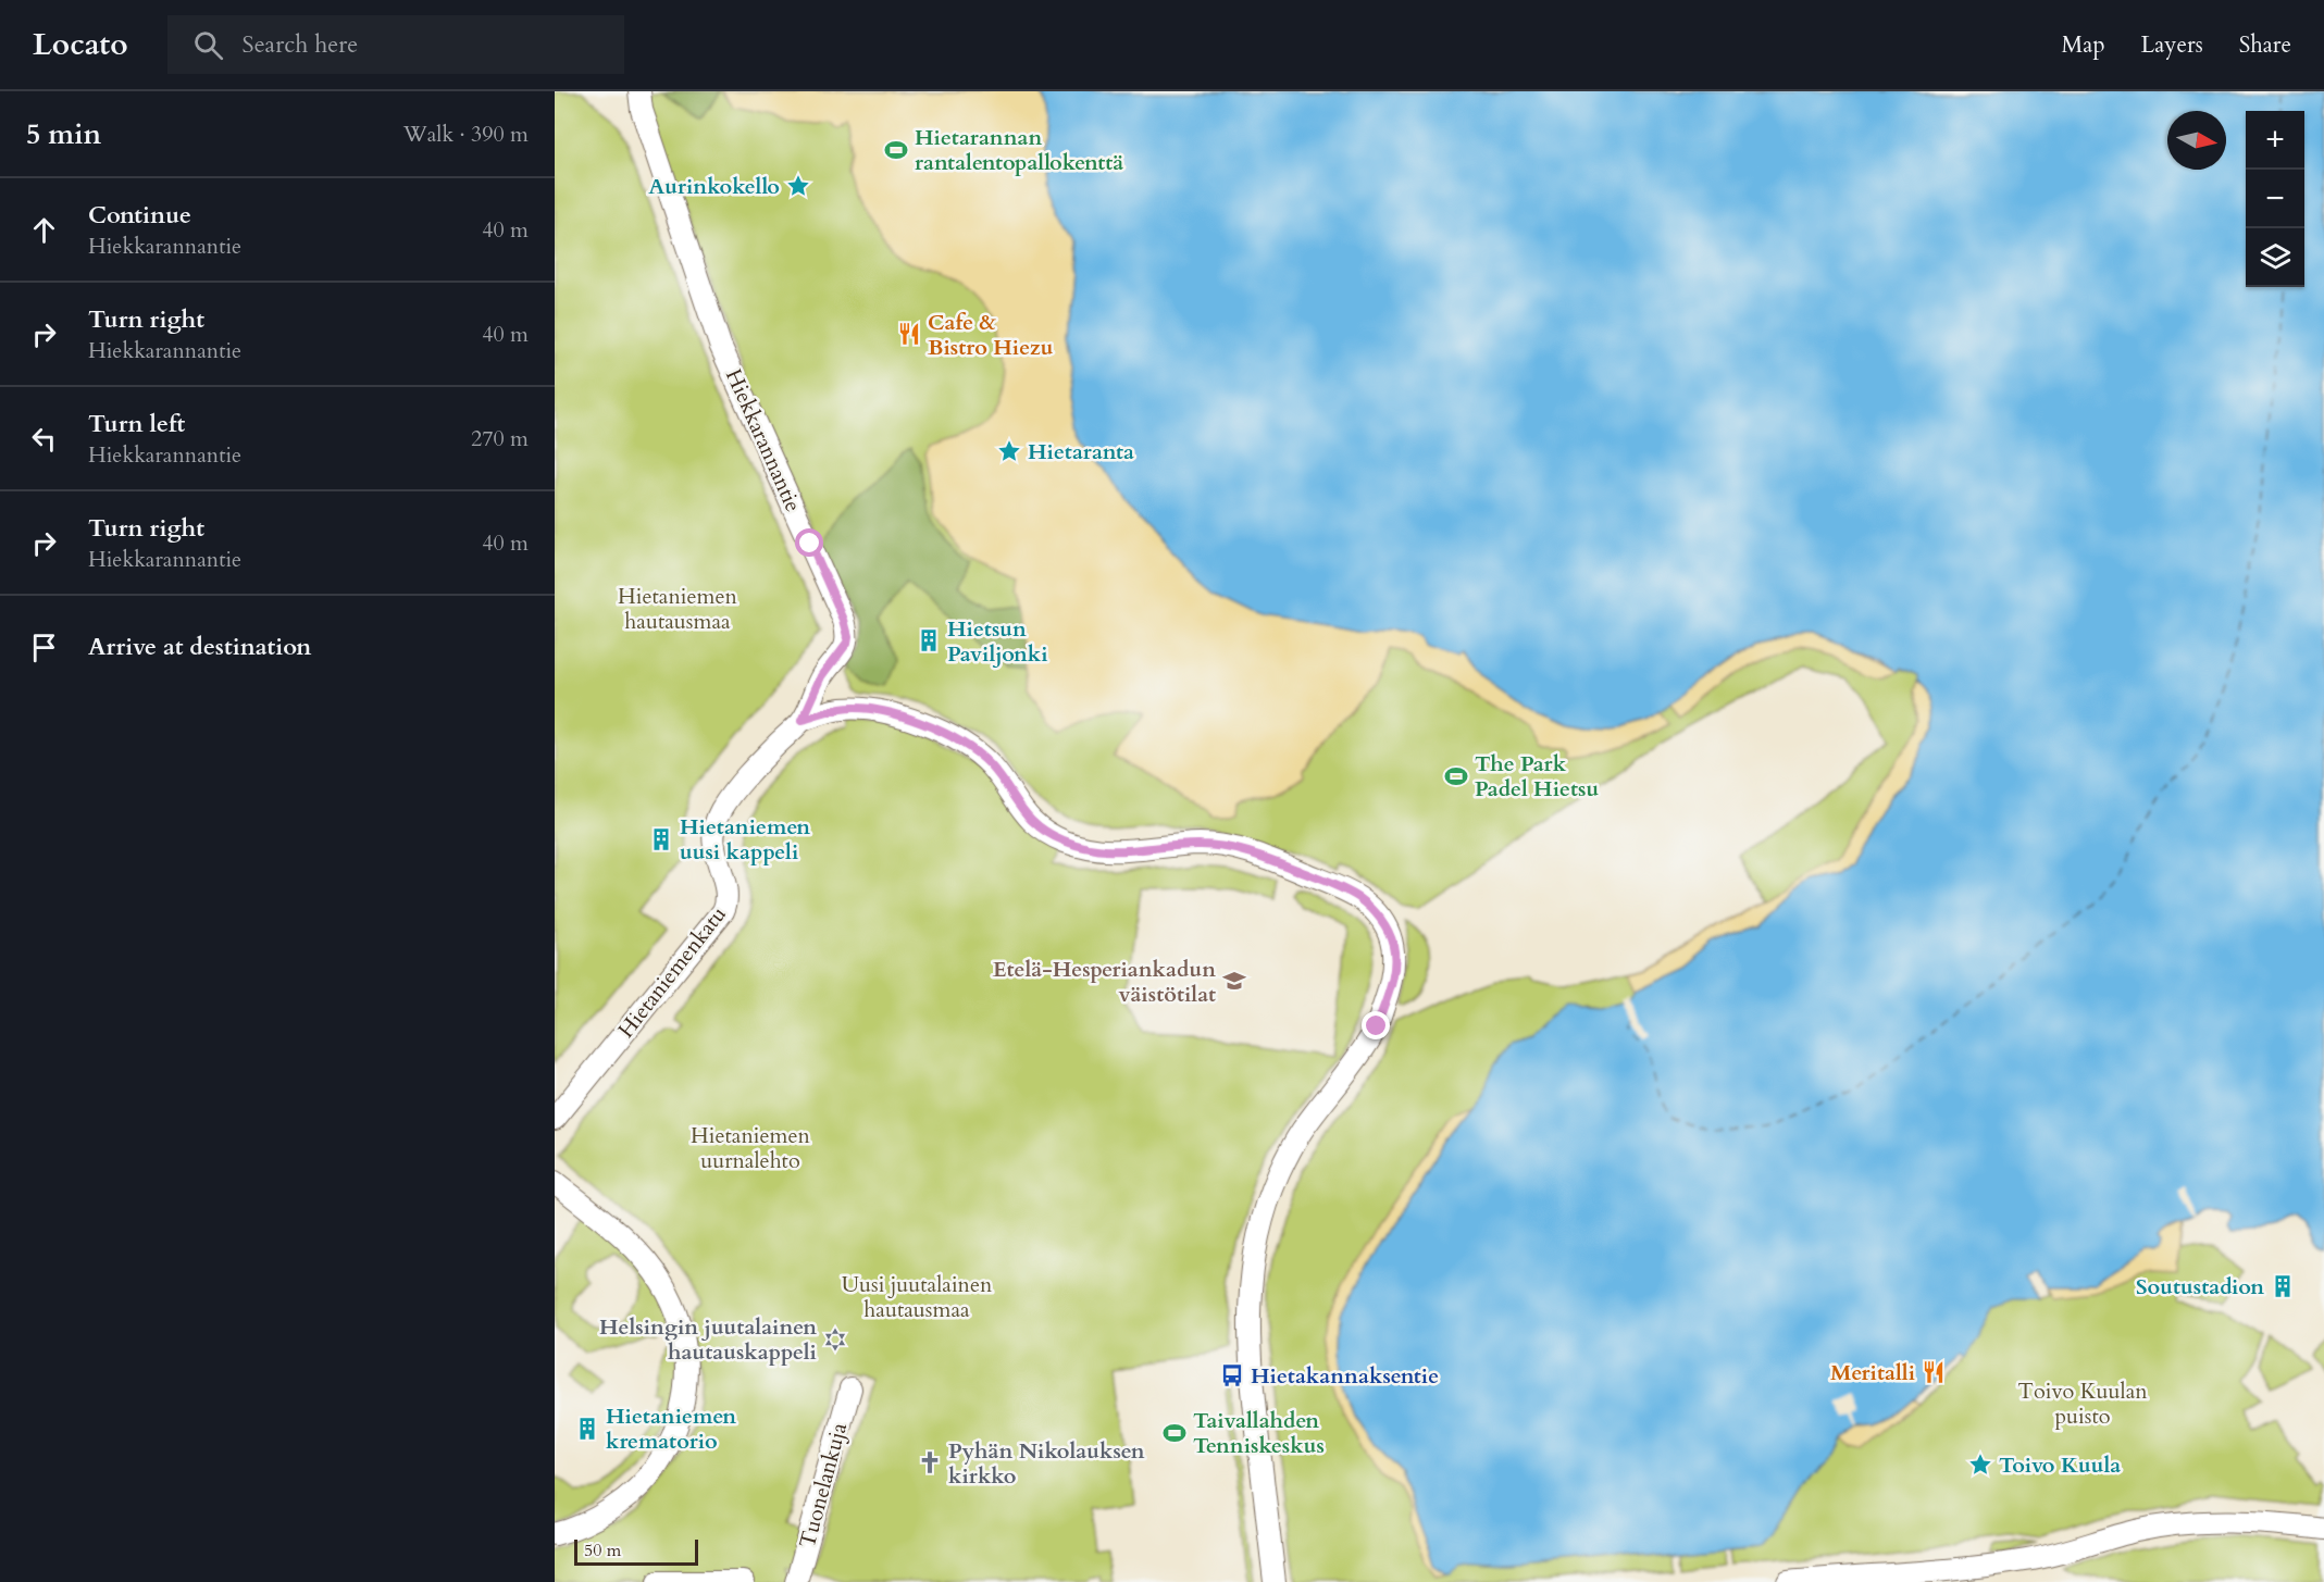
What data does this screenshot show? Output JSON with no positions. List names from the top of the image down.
{
  "streets": {
    "street": ["Hiekkarannantie", "Hietaniemenkatu", "Tuonelankuja"]
  },
  "crossings": [
    ["Hiekkarannantie", "Hietaniemenkatu"]
  ],
  "parks": [
    "Hietaniemen hautausmaa",
    "Hietaniemen uurnalehto",
    "Uusi juutalainen hautausmaa",
    "Toivo Kuulan puisto"
  ],
  "places": {
    "sports": ["Hietarannan rantalentopallokenttä", "The Park Padel Hietsu", "Taivallahden Tenniskeskus"],
    "place": ["Aurinkokello", "Hietaranta", "Toivo Kuula"],
    "restaurant": ["Cafe & Bistro Hiezu", "Meritalli"],
    "building": [
      "Hietsun Paviljonki",
      "Hietaniemen uusi kappeli",
      "Soutustadion",
      "Hietaniemen krematorio"
    ],
    "school or university": ["Etelä-Hesperiankadun väistötilat"],
    "synagogue": ["Helsingin juutalainen hautauskappeli"],
    "bus stop": ["Hietakannaksentie"],
    "church": ["Pyhän Nikolauksen kirkko"]
  },
  "scale_bar": "50 m",
  "north": "right",
  "page": {
    "header": "Locato",
    "search": "Search here",
    "nav": ["Map", "Layers", "Share"],
    "heading": ["5 min", "Walk · 390 m"],
    "map_buttons": ["+", "−"],
    "list": [
      ["Continue", "Hiekkarannantie", "40 m"],
      ["Turn right", "Hiekkarannantie", "40 m"],
      ["Turn left", "Hiekkarannantie", "270 m"],
      ["Turn right", "Hiekkarannantie", "40 m"],
      "Arrive at destination"
    ],
    "scale": "50 m"
  }
}
